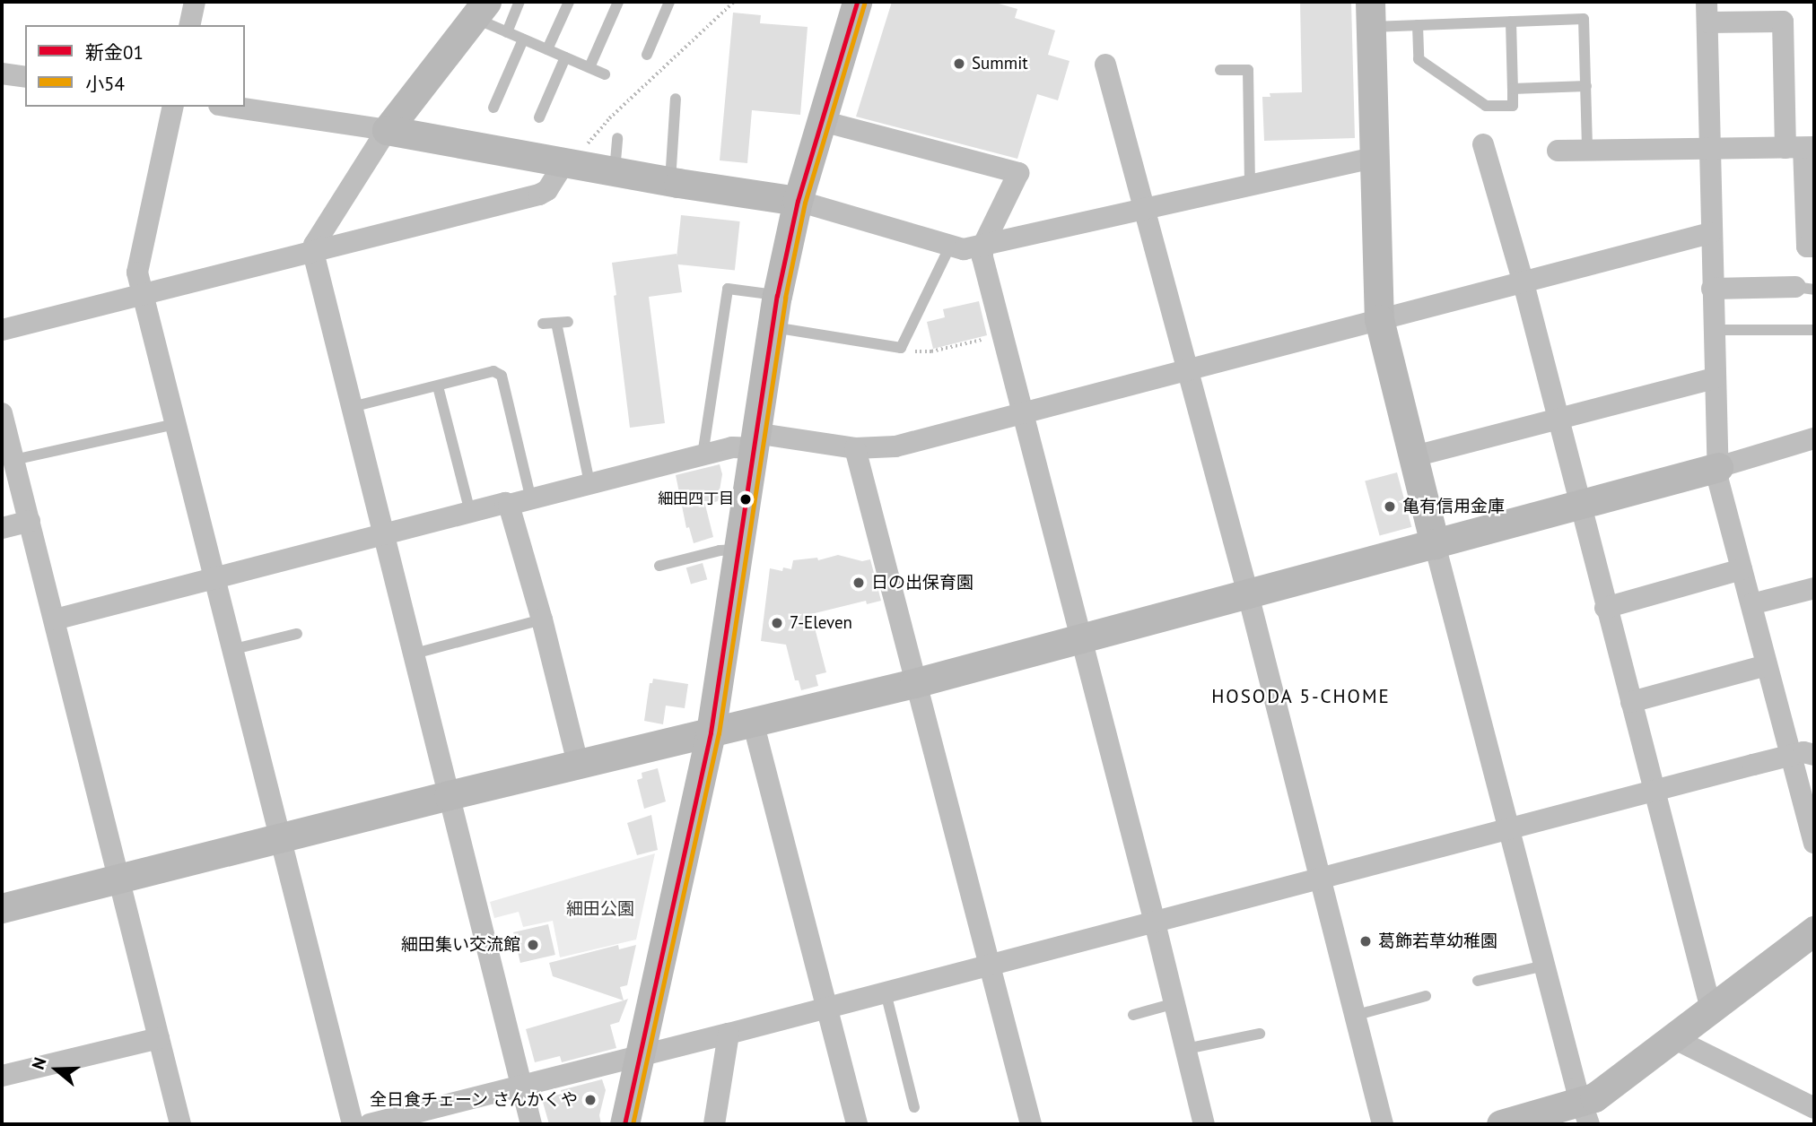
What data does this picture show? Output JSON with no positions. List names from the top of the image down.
{
  "districts": ["HOSODA 5-CHOME"],
  "parks": ["細田公園"],
  "places": [
    "Summit",
    "細田四丁目",
    "亀有信用金庫",
    "日の出保育園",
    "7-Eleven",
    "葛飾若草幼稚園",
    "細田集い交流館",
    "全日食チェーン さんかくや"
  ],
  "lines": ["transit line 新金01", "transit line 小54"],
  "legend": ["新金01", "小54"],
  "north": "left"
}
